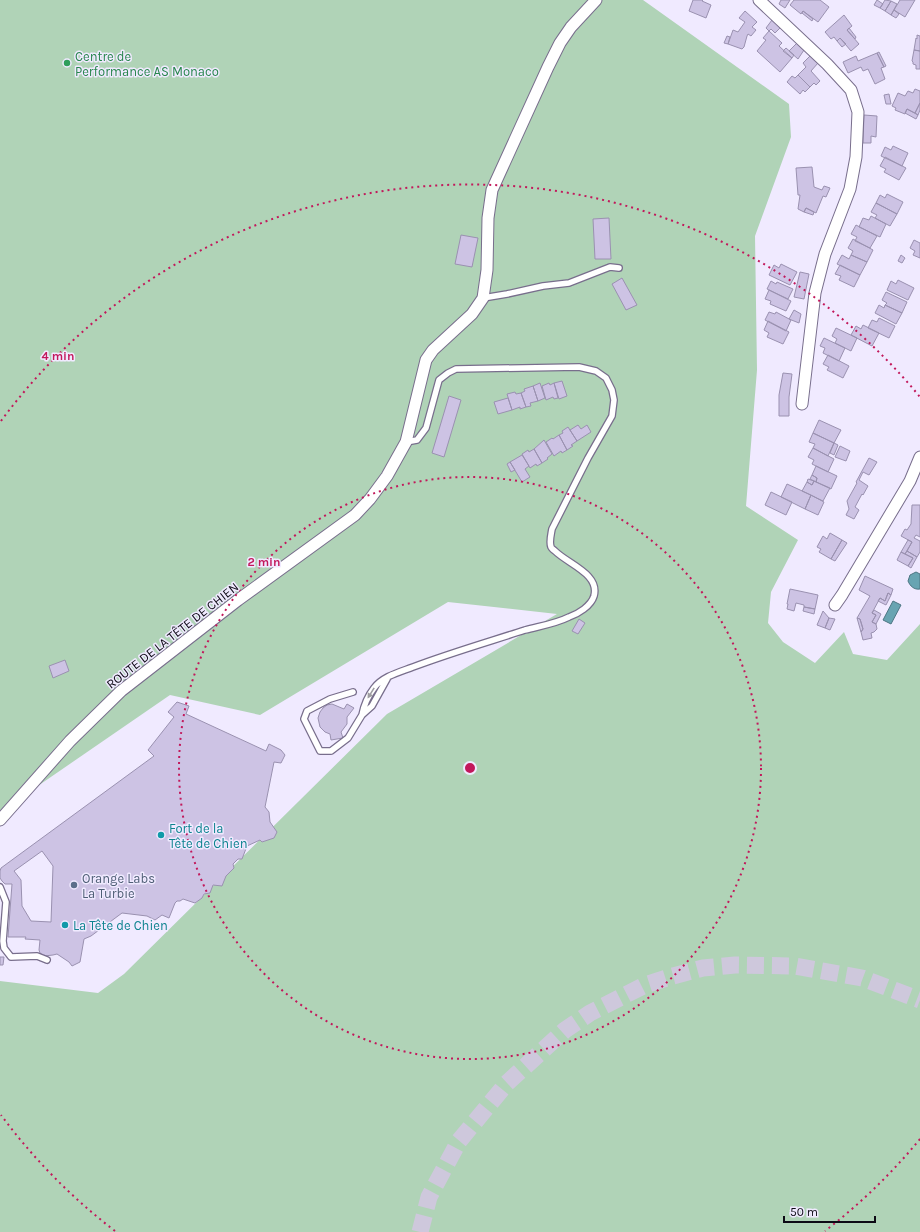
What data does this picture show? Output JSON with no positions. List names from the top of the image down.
{
  "streets": {
    "street": ["ROUTE DE LA TÊTE DE CHIEN"]
  },
  "places": [
    "Centre de Performance AS Monaco",
    "Fort de la Tête de Chien",
    "Orange Labs La Turbie",
    "La Tête de Chien"
  ],
  "scale_bar": "50 m",
  "rings": ["4 min", "2 min"]
}
